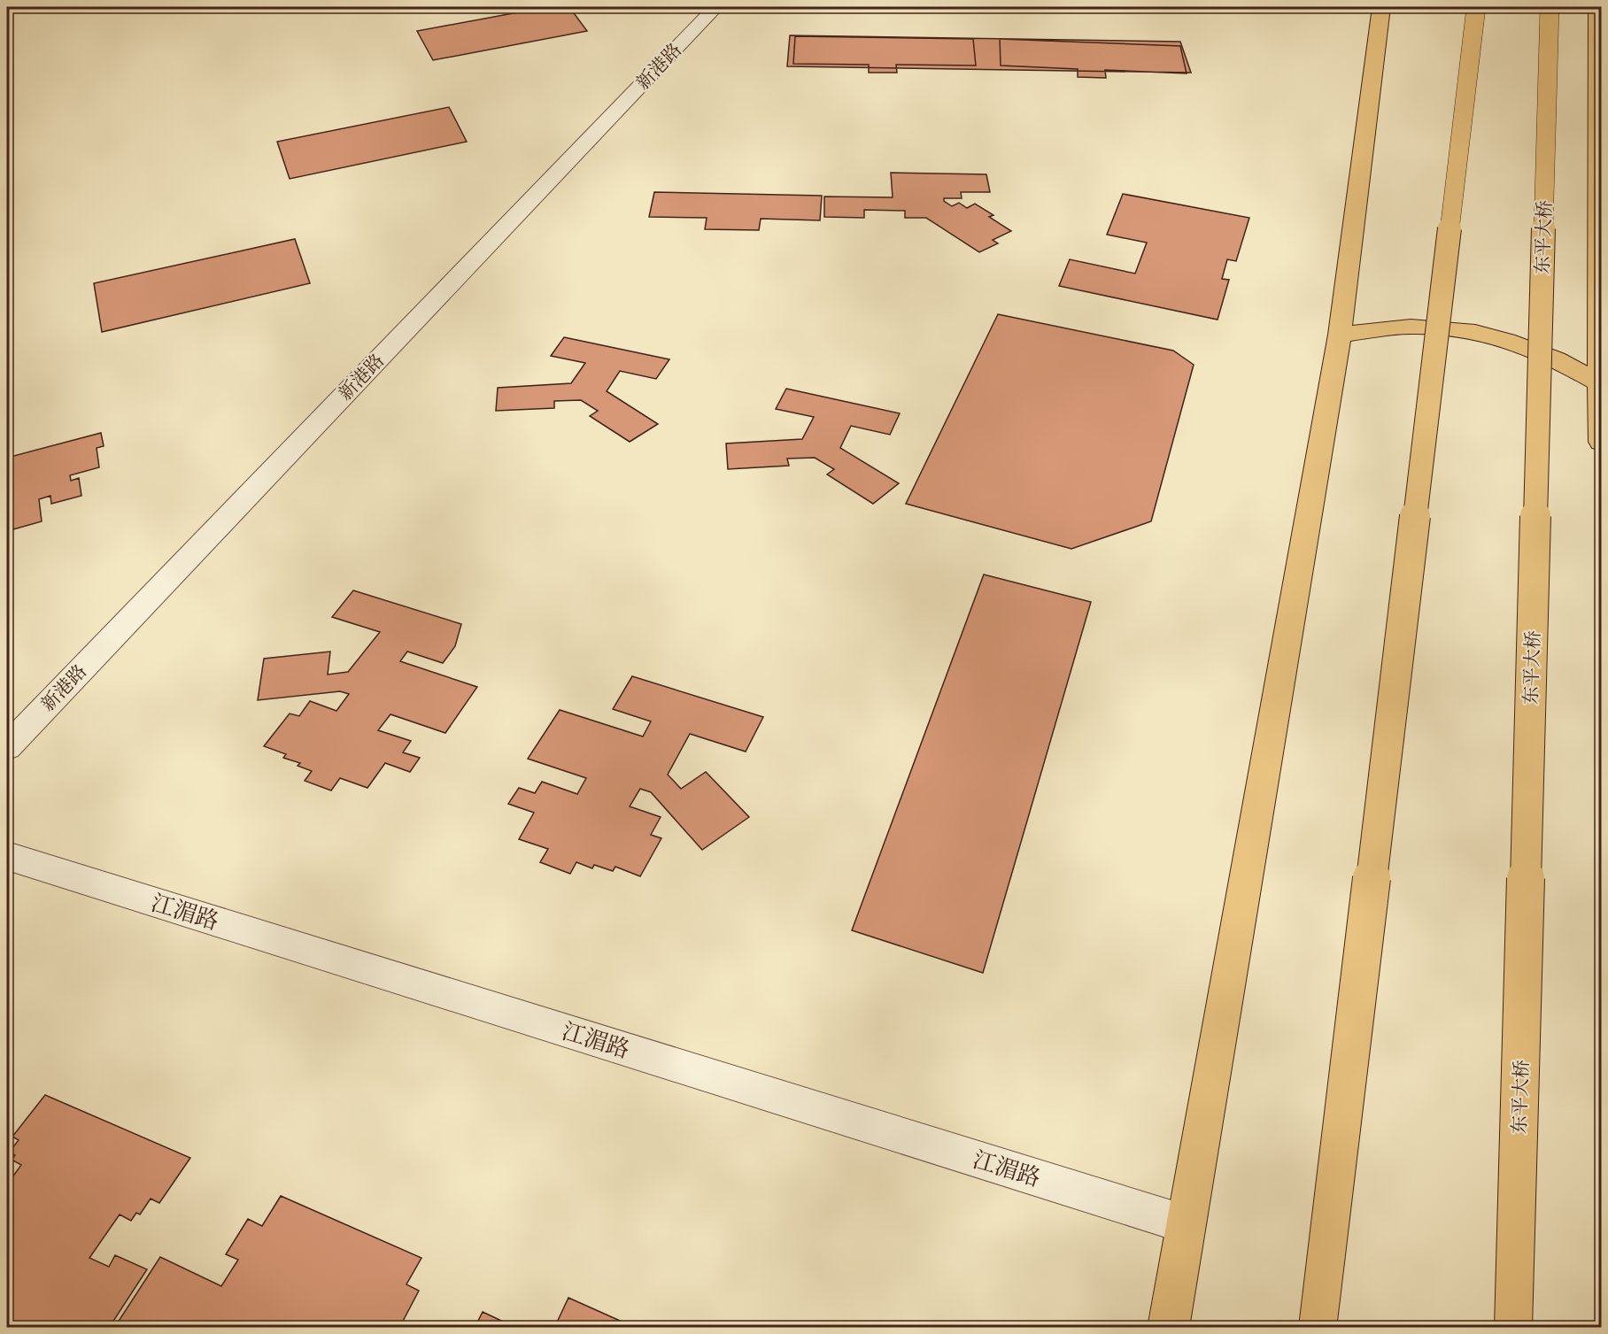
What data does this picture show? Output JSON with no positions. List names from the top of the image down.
{
  "streets": {
    "main road": ["东平大桥"],
    "street": ["新港路", "江湄路"]
  }
}
